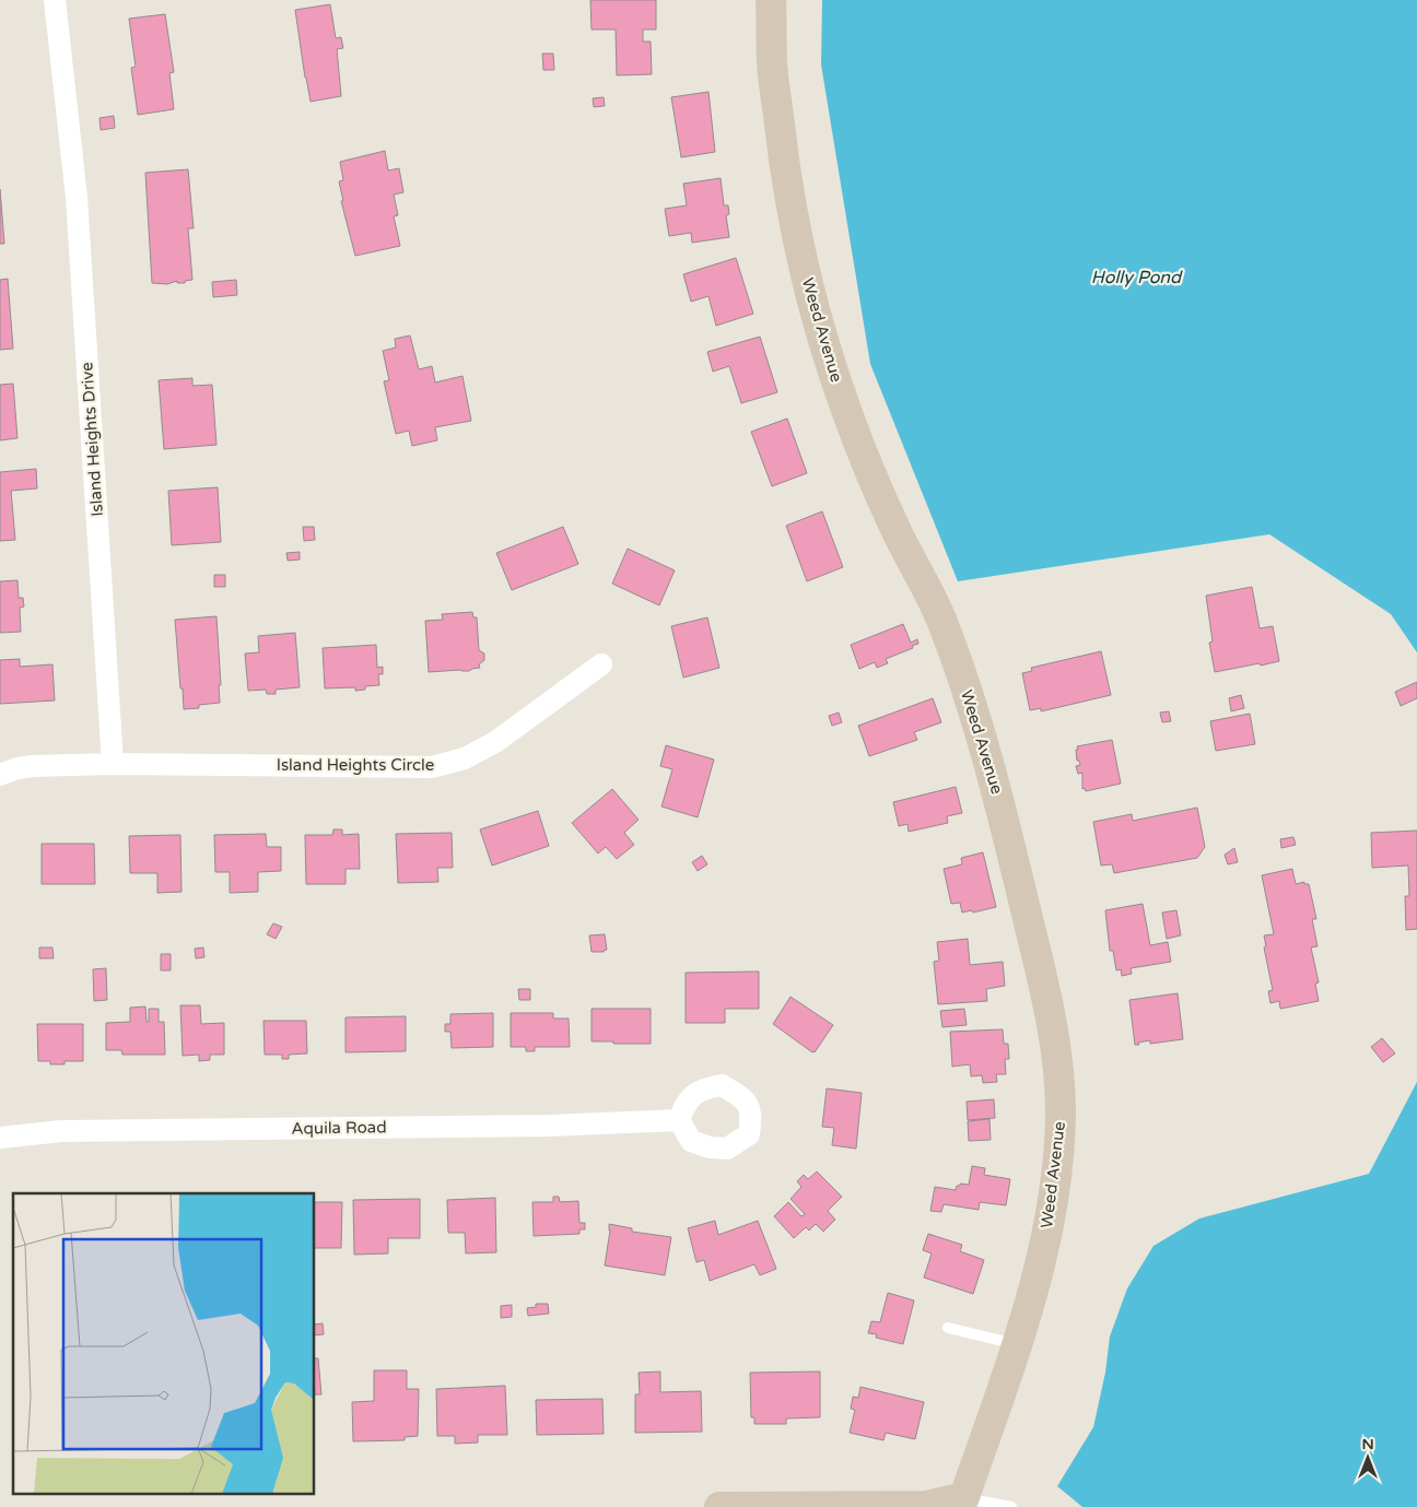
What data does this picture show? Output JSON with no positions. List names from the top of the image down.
{
  "streets": {
    "street": [
      "Weed Avenue",
      "Island Heights Drive",
      "Island Heights Circle",
      "Aquila Road"
    ]
  },
  "crossings": [
    ["Island Heights Drive", "Island Heights Circle"]
  ],
  "water": ["Holly Pond"],
  "north": "top"
}
